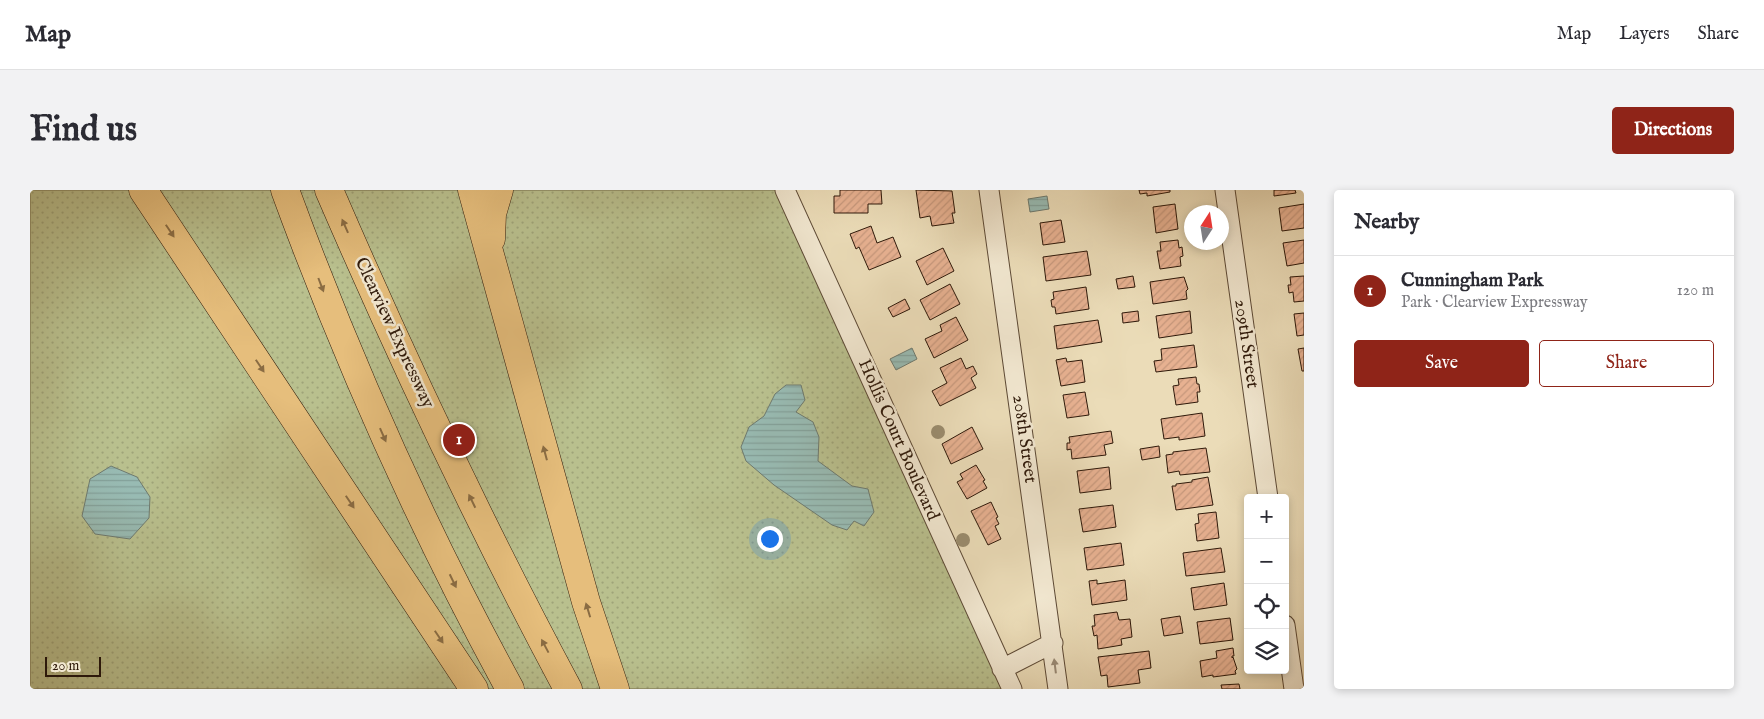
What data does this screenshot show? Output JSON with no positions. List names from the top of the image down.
{
  "streets": {
    "highway": ["Clearview Expressway"],
    "street": ["209th Street", "208th Street", "Hollis Court Boulevard"]
  },
  "scale_bar": "20 m",
  "north": "top",
  "page": {
    "header": "Map",
    "nav": ["Map", "Layers", "Share"],
    "buttons": [
      "Directions",
      ["Save", "Share"]
    ],
    "title": "Find us",
    "heading": "Nearby",
    "list": [
      {
        "mark": "1",
        "name": "Cunningham Park",
        "note": "Park · Clearview Expressway",
        "value": "120 m"
      }
    ],
    "pins": "1",
    "map_buttons": ["+", "−"],
    "scale": "20 m"
  }
}
